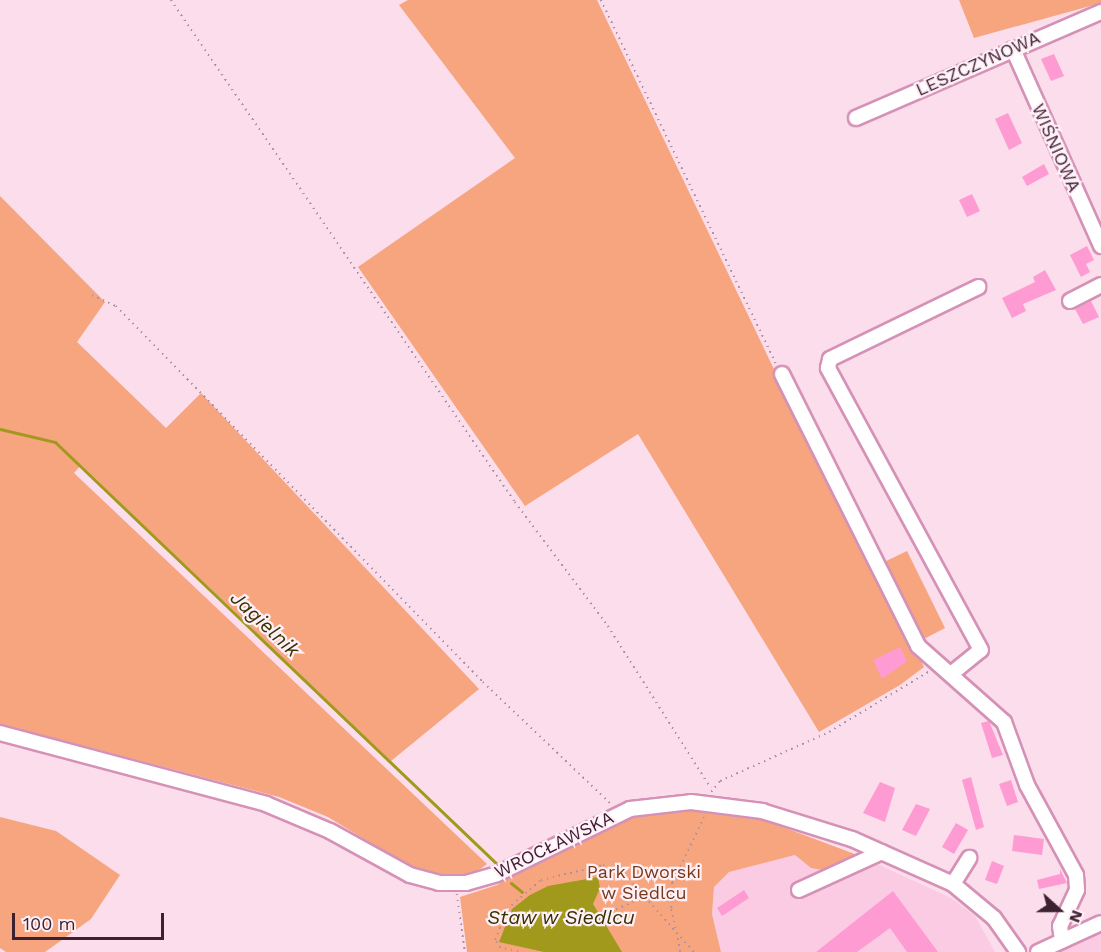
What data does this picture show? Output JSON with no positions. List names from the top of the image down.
{
  "streets": {
    "street": ["LESZCZYNOWA", "WIŚNIOWA", "WROCŁAWSKA"]
  },
  "crossings": [
    ["LESZCZYNOWA", "WIŚNIOWA"]
  ],
  "water": ["Jagielnik", "Staw w Siedlcu"],
  "parks": ["Park Dworski w Siedlcu"],
  "scale_bar": "100 m",
  "north": "right"
}
